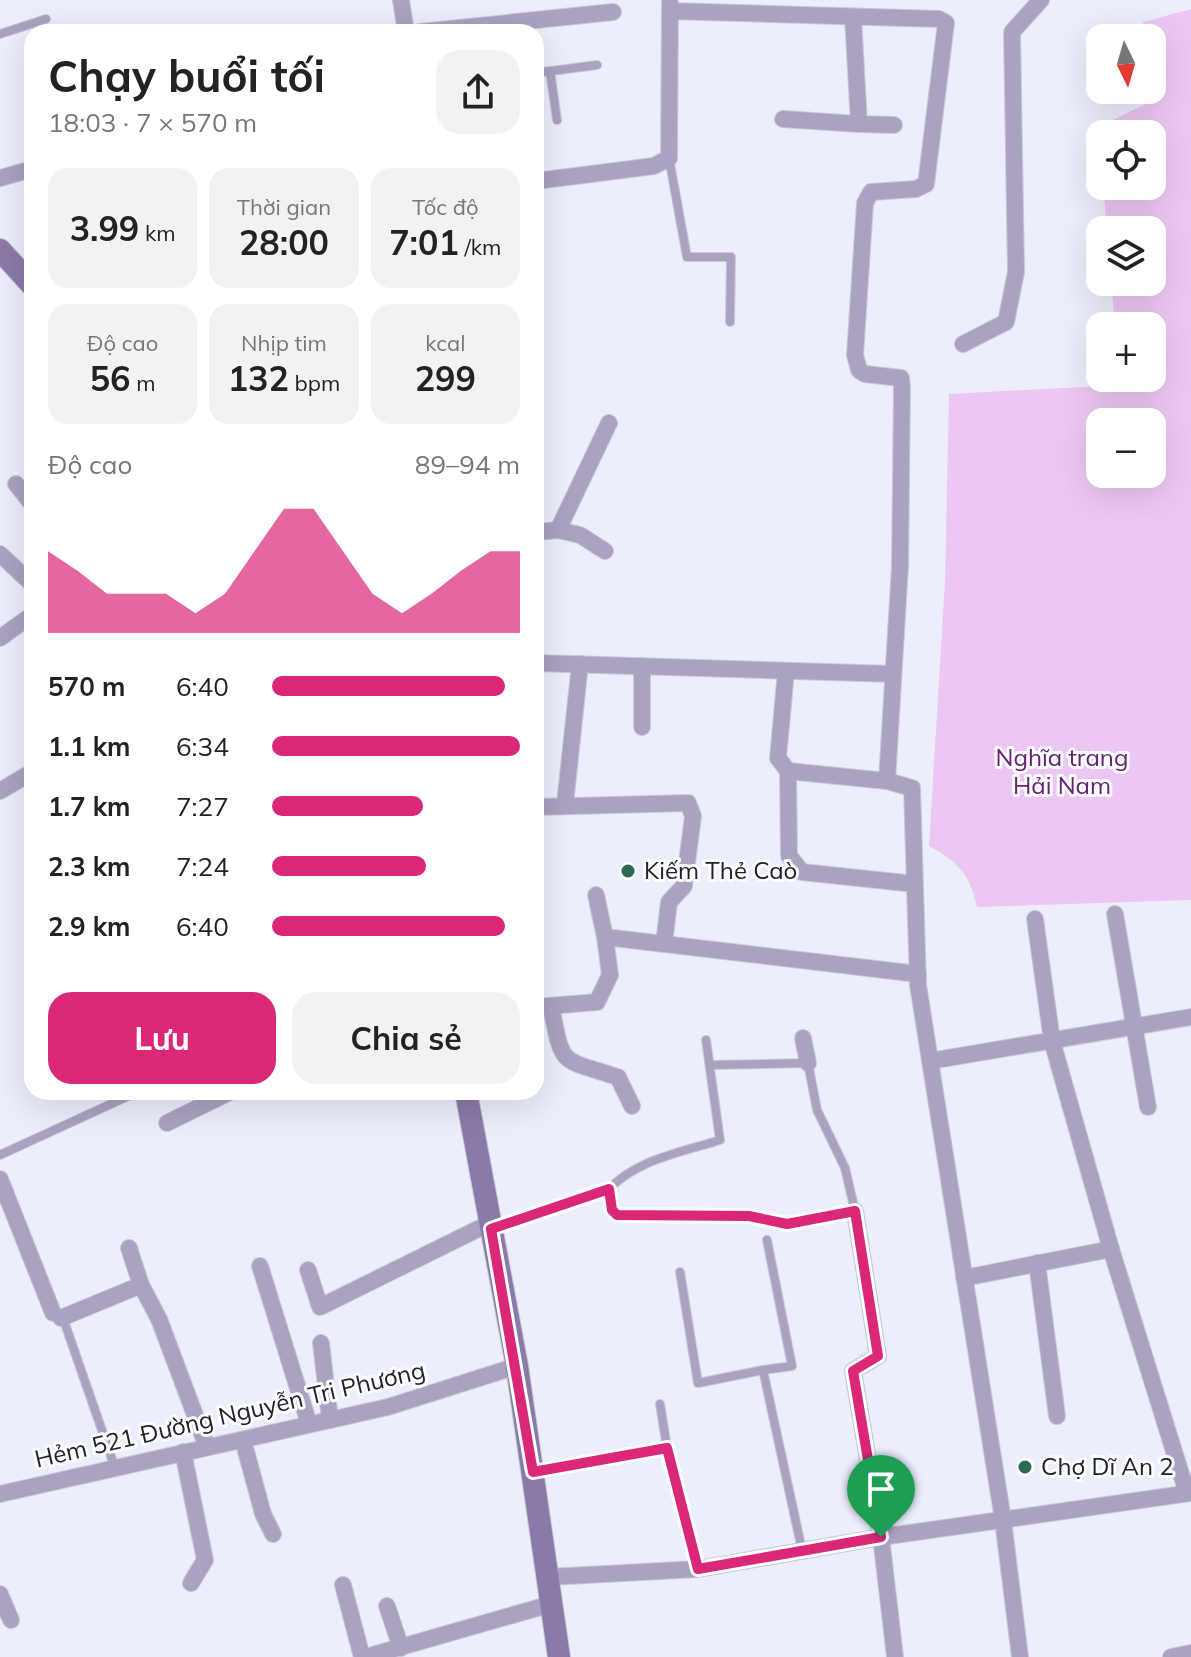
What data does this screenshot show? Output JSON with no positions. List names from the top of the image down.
{
  "streets": {
    "street": ["Hẻm 521 Đường Nguyễn Tri Phương"]
  },
  "parks": ["Nghĩa trang Hải Nam"],
  "places": ["Kiếm Thẻ Caò", "Chợ Dĩ An 2"],
  "north": "bottom",
  "page": {
    "map_buttons": ["+", "−"],
    "heading": ["Chạy buổi tối", "18:03 · 7 × 570 m"],
    "stats": [
      ["3.99 km"],
      ["Thời gian", "28:00"],
      ["Tốc độ", "7:01 /km"],
      ["Độ cao", "56 m"],
      ["Nhịp tim", "132 bpm"],
      ["kcal", "299"]
    ],
    "chart": ["Độ cao", "89–94 m"],
    "list": [
      {
        "name": "570 m",
        "note": "6:40"
      },
      {
        "name": "1.1 km",
        "note": "6:34"
      },
      {
        "name": "1.7 km",
        "note": "7:27"
      },
      {
        "name": "2.3 km",
        "note": "7:24"
      },
      {
        "name": "2.9 km",
        "note": "6:40"
      }
    ],
    "buttons": ["Lưu", "Chia sẻ"]
  }
}
